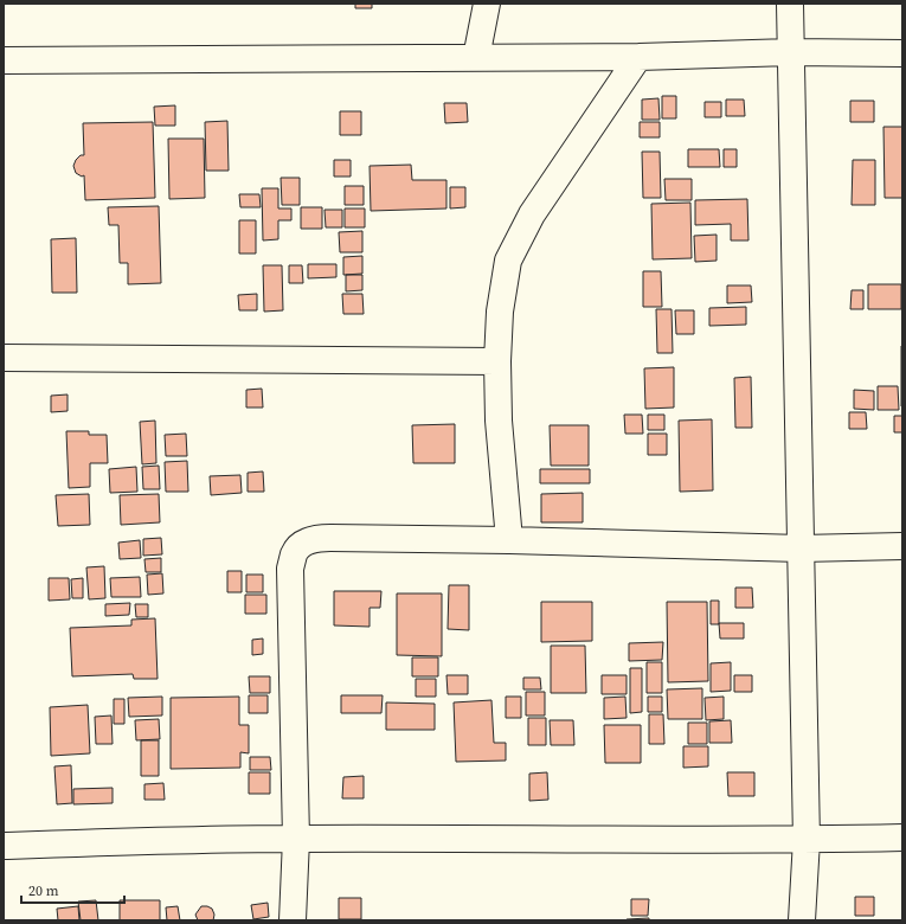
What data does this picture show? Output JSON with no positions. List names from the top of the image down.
{
  "scale_bar": "20 m"
}
